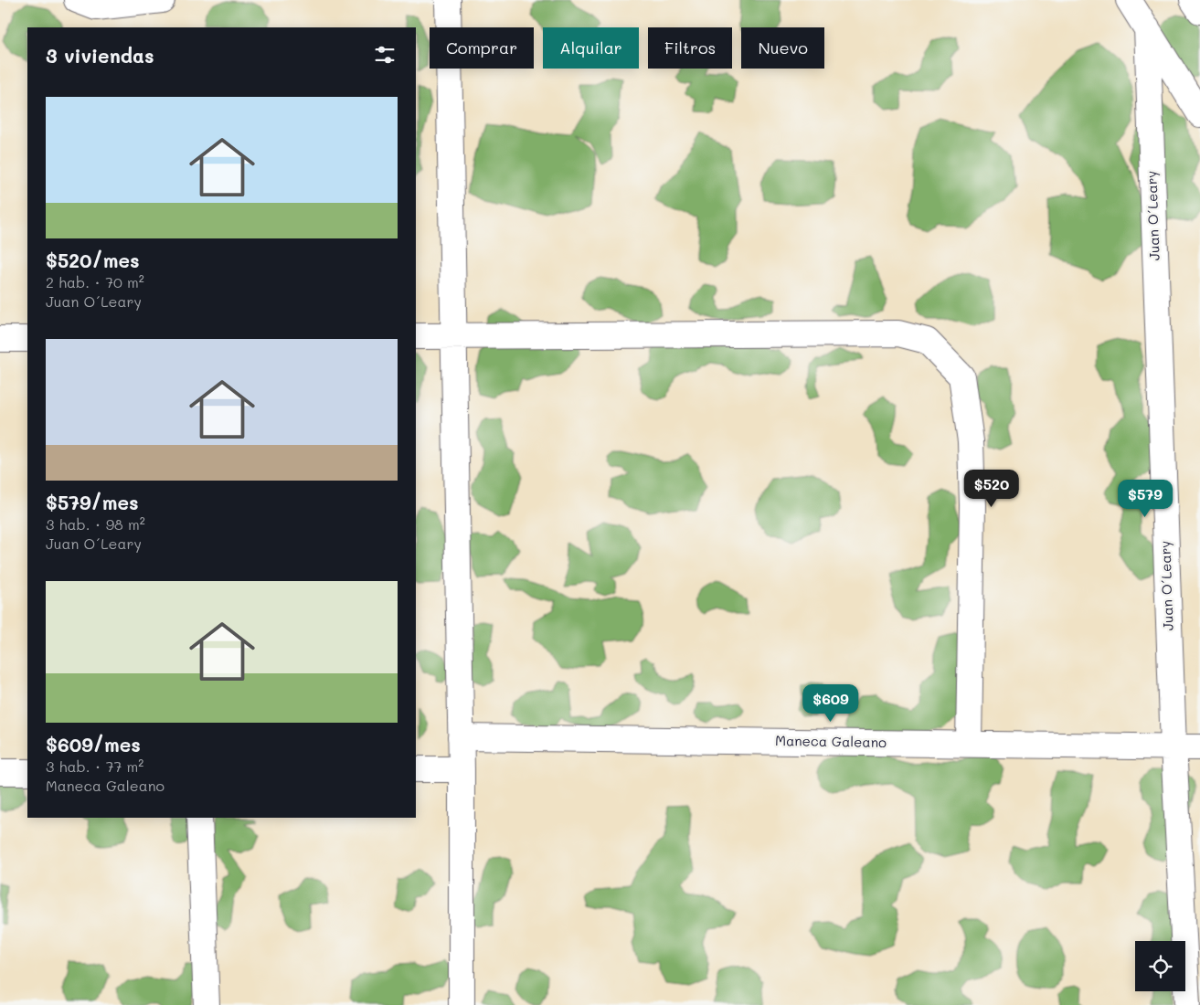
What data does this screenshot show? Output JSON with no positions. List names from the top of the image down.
{
  "streets": {
    "street": ["Juan O´Leary", "Maneca Galeano"]
  },
  "crossings": [
    ["Juan O´Leary", "Maneca Galeano"]
  ],
  "page": {
    "chip": [
      "Comprar",
      "Alquilar",
      "Filtros",
      "Nuevo"
    ],
    "heading": "3 viviendas",
    "list": [
      {
        "name": "$520/mes",
        "note": "2 hab. · 70 m² · Juan O´Leary"
      },
      {
        "name": "$579/mes",
        "note": "3 hab. · 98 m² · Juan O´Leary"
      },
      {
        "name": "$609/mes",
        "note": "3 hab. · 77 m² · Maneca Galeano"
      }
    ],
    "price": ["$520", "$579", "$609"]
  }
}
